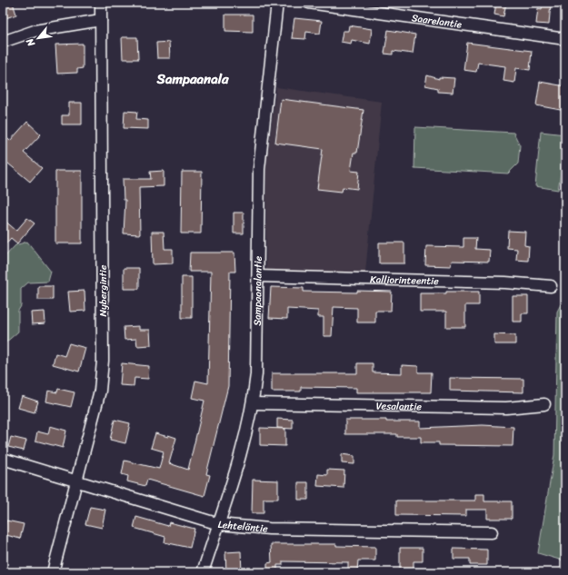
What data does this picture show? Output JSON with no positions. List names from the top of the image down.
{
  "streets": {
    "street": [
      "Saarelantie",
      "Kalliorinteentie",
      "Nybergintie",
      "Sampaanalantie",
      "Vesalantie",
      "Lehteläntie"
    ]
  },
  "crossings": [
    ["Kalliorinteentie", "Sampaanalantie"],
    ["Nybergintie", "Lehteläntie"],
    ["Sampaanalantie", "Vesalantie"],
    ["Sampaanalantie", "Lehteläntie"]
  ],
  "districts": ["Sampaanala"],
  "north": "bottom left"
}
